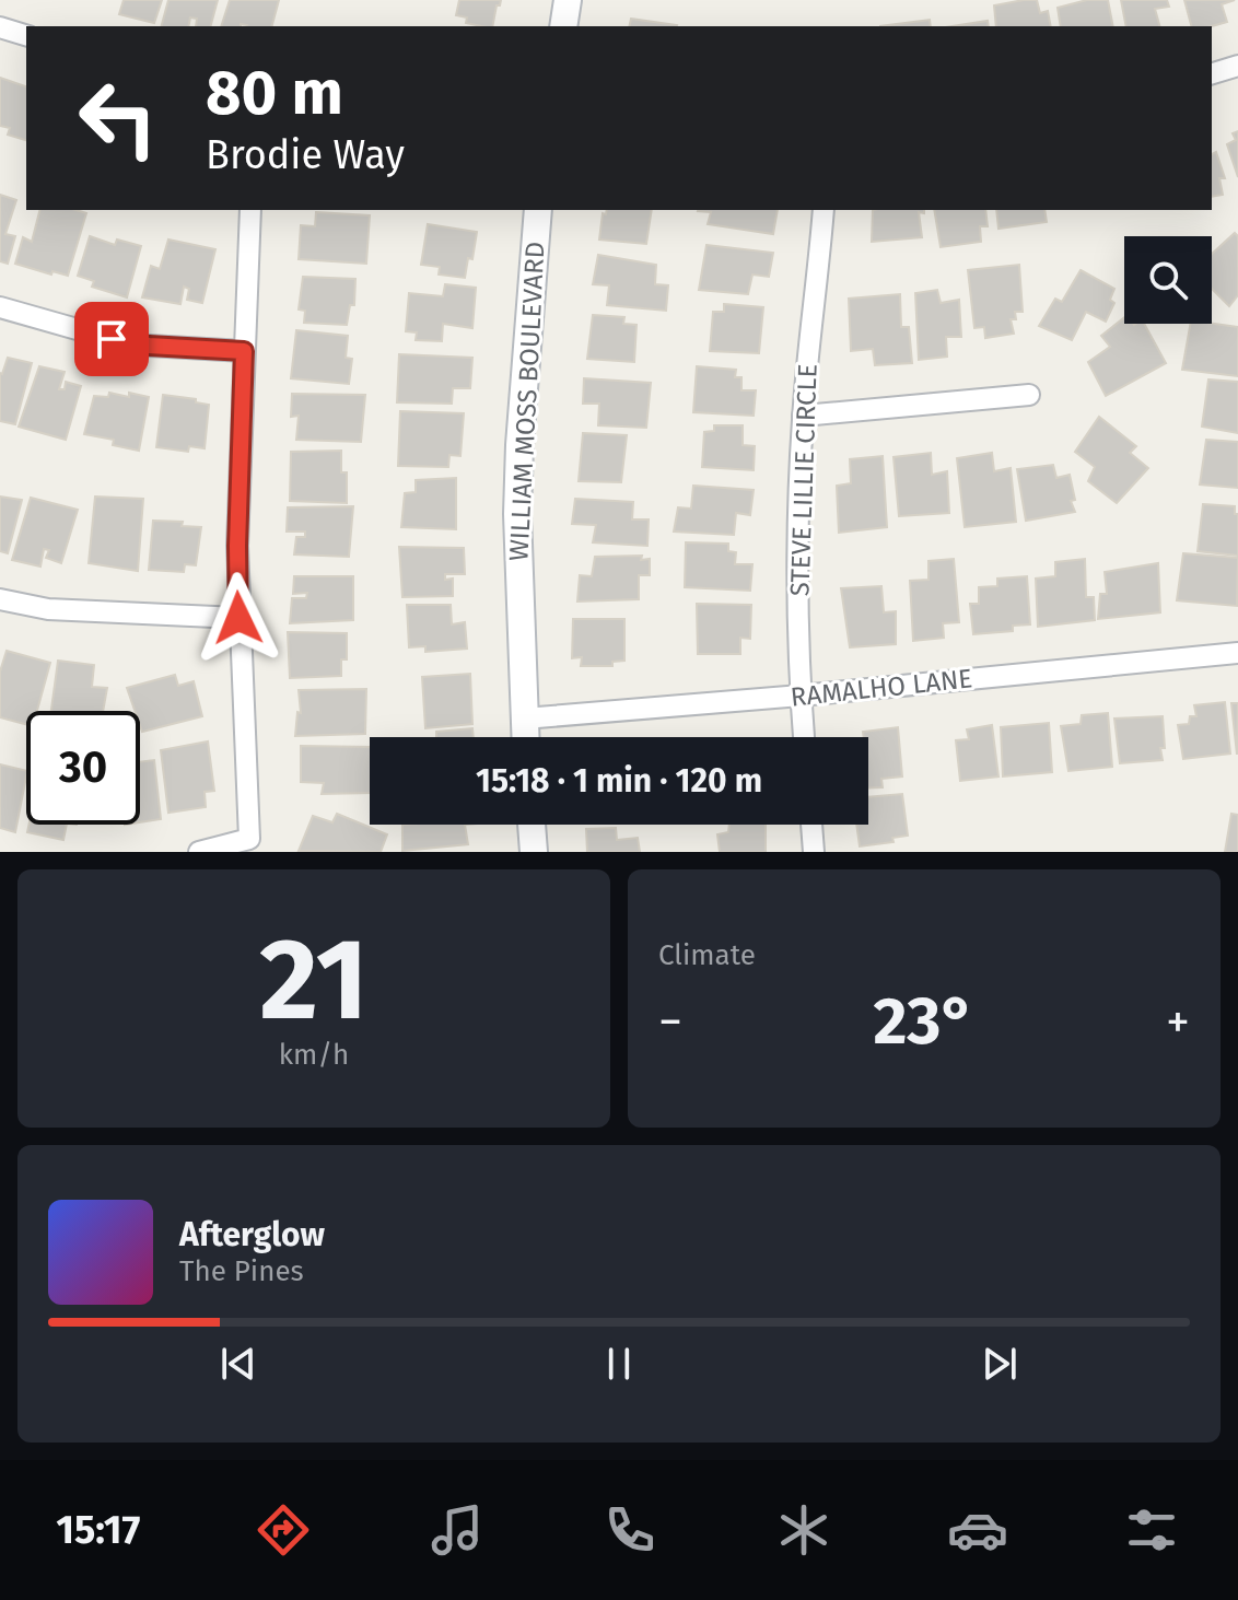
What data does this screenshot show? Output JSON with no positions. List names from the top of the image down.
{
  "streets": {
    "street": ["WILLIAM MOSS BOULEVARD", "STEVE LILLIE CIRCLE", "RAMALHO LANE"]
  },
  "crossings": [
    ["WILLIAM MOSS BOULEVARD", "RAMALHO LANE"],
    ["STEVE LILLIE CIRCLE", "RAMALHO LANE"]
  ],
  "page": {
    "turn": ["80 m", "Brodie Way"],
    "limit": "30",
    "trip": "15:18 · 1 min · 120 m",
    "tile": [
      ["21", "km/h"],
      "Climate"
    ],
    "heat": ["−", "23°", "+"],
    "song": ["Afterglow", "The Pines"],
    "tabs": "15:17"
  }
}
